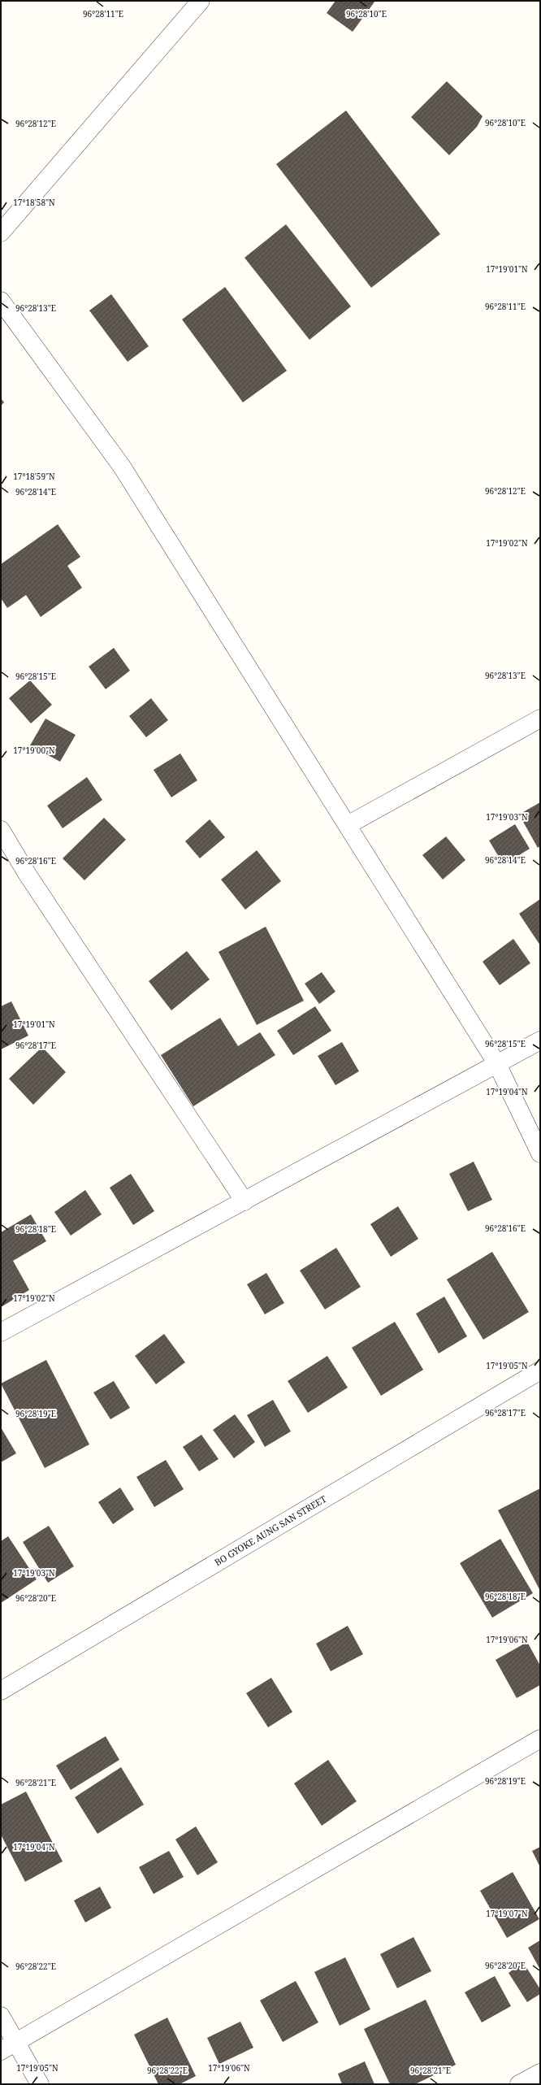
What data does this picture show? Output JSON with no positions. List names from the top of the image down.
{
  "streets": {
    "street": ["BO GYOKE AUNG SAN STREET"]
  },
  "coordinates": [
    "96°28'11\"E",
    "96°28'10\"E",
    "96°28'12\"E",
    "17°18'58\"N",
    "17°19'01\"N",
    "96°28'13\"E",
    "17°18'59\"N",
    "96°28'14\"E",
    "17°19'02\"N",
    "96°28'15\"E",
    "17°19'00\"N",
    "17°19'03\"N",
    "96°28'16\"E",
    "96°28'17\"E",
    "17°19'04\"N",
    "96°28'18\"E",
    "17°19'05\"N",
    "96°28'19\"E",
    "96°28'20\"E",
    "17°19'06\"N",
    "96°28'21\"E",
    "17°19'07\"N",
    "96°28'22\"E"
  ]
}
